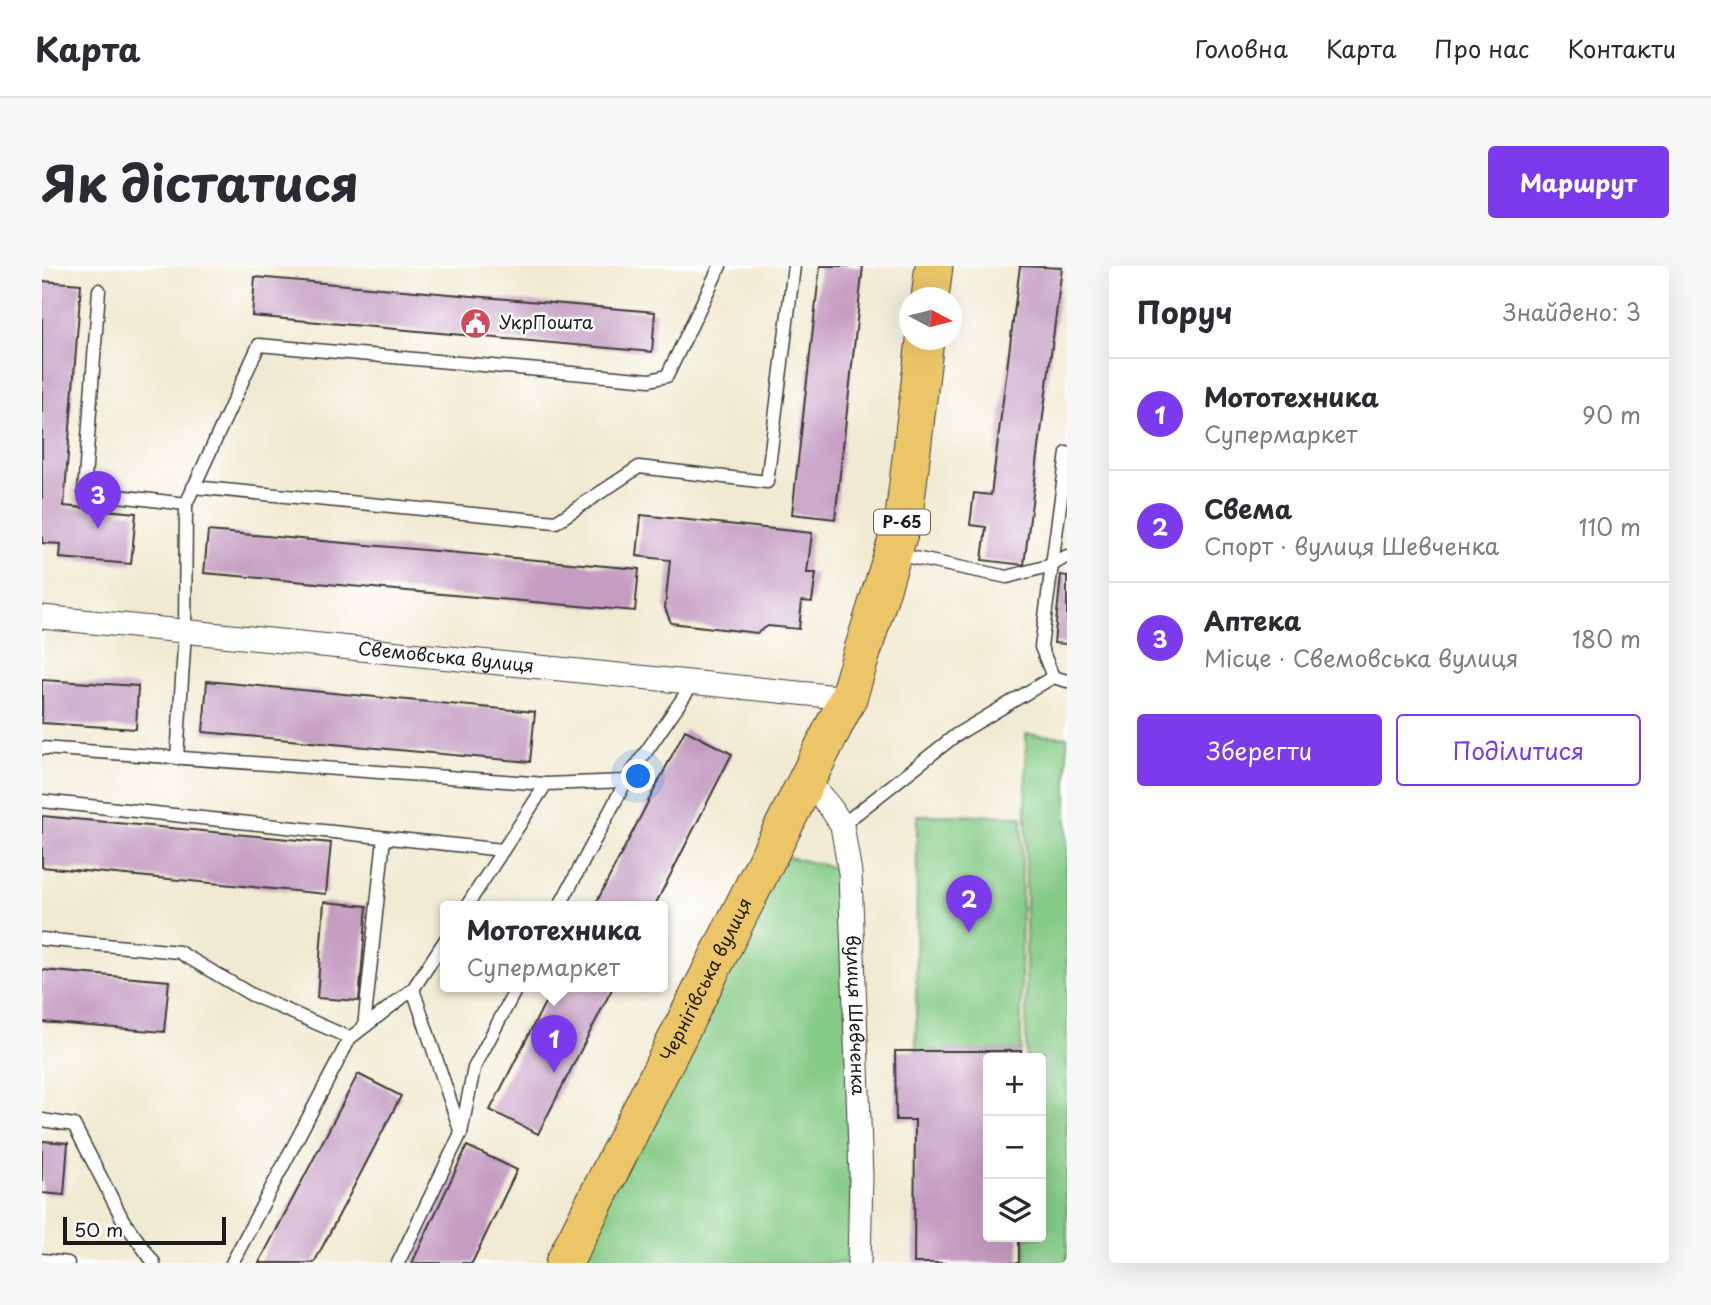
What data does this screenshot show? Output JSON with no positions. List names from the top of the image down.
{
  "streets": {
    "main road": ["Р-65", "Чернігівська вулиця"],
    "street": ["Свемовська вулиця", "вулиця Шевченка"]
  },
  "crossings": [
    ["Р-65", "Свемовська вулиця"],
    ["Р-65", "Чернігівська вулиця"],
    ["Свемовська вулиця", "Чернігівська вулиця"],
    ["Чернігівська вулиця", "вулиця Шевченка"]
  ],
  "places": {
    "public building": ["УкрПошта"]
  },
  "scale_bar": "50 m",
  "north": "right",
  "page": {
    "header": "Карта",
    "nav": [
      "Головна",
      "Карта",
      "Про нас",
      "Контакти"
    ],
    "title": "Як дістатися",
    "buttons": [
      "Маршрут",
      ["Зберегти", "Поділитися"]
    ],
    "heading": ["Поруч", "Знайдено: 3"],
    "list": [
      {
        "mark": "1",
        "name": "Мототехника",
        "note": "Супермаркет",
        "value": "90 m"
      },
      {
        "mark": "2",
        "name": "Свема",
        "note": "Спорт · вулиця Шевченка",
        "value": "110 m"
      },
      {
        "mark": "3",
        "name": "Аптека",
        "note": "Місце · Свемовська вулиця",
        "value": "180 m"
      }
    ],
    "pins": ["3", "2", "1"],
    "popup": ["Мототехника", "Супермаркет"],
    "map_buttons": ["+", "−"],
    "scale": "50 m"
  }
}
